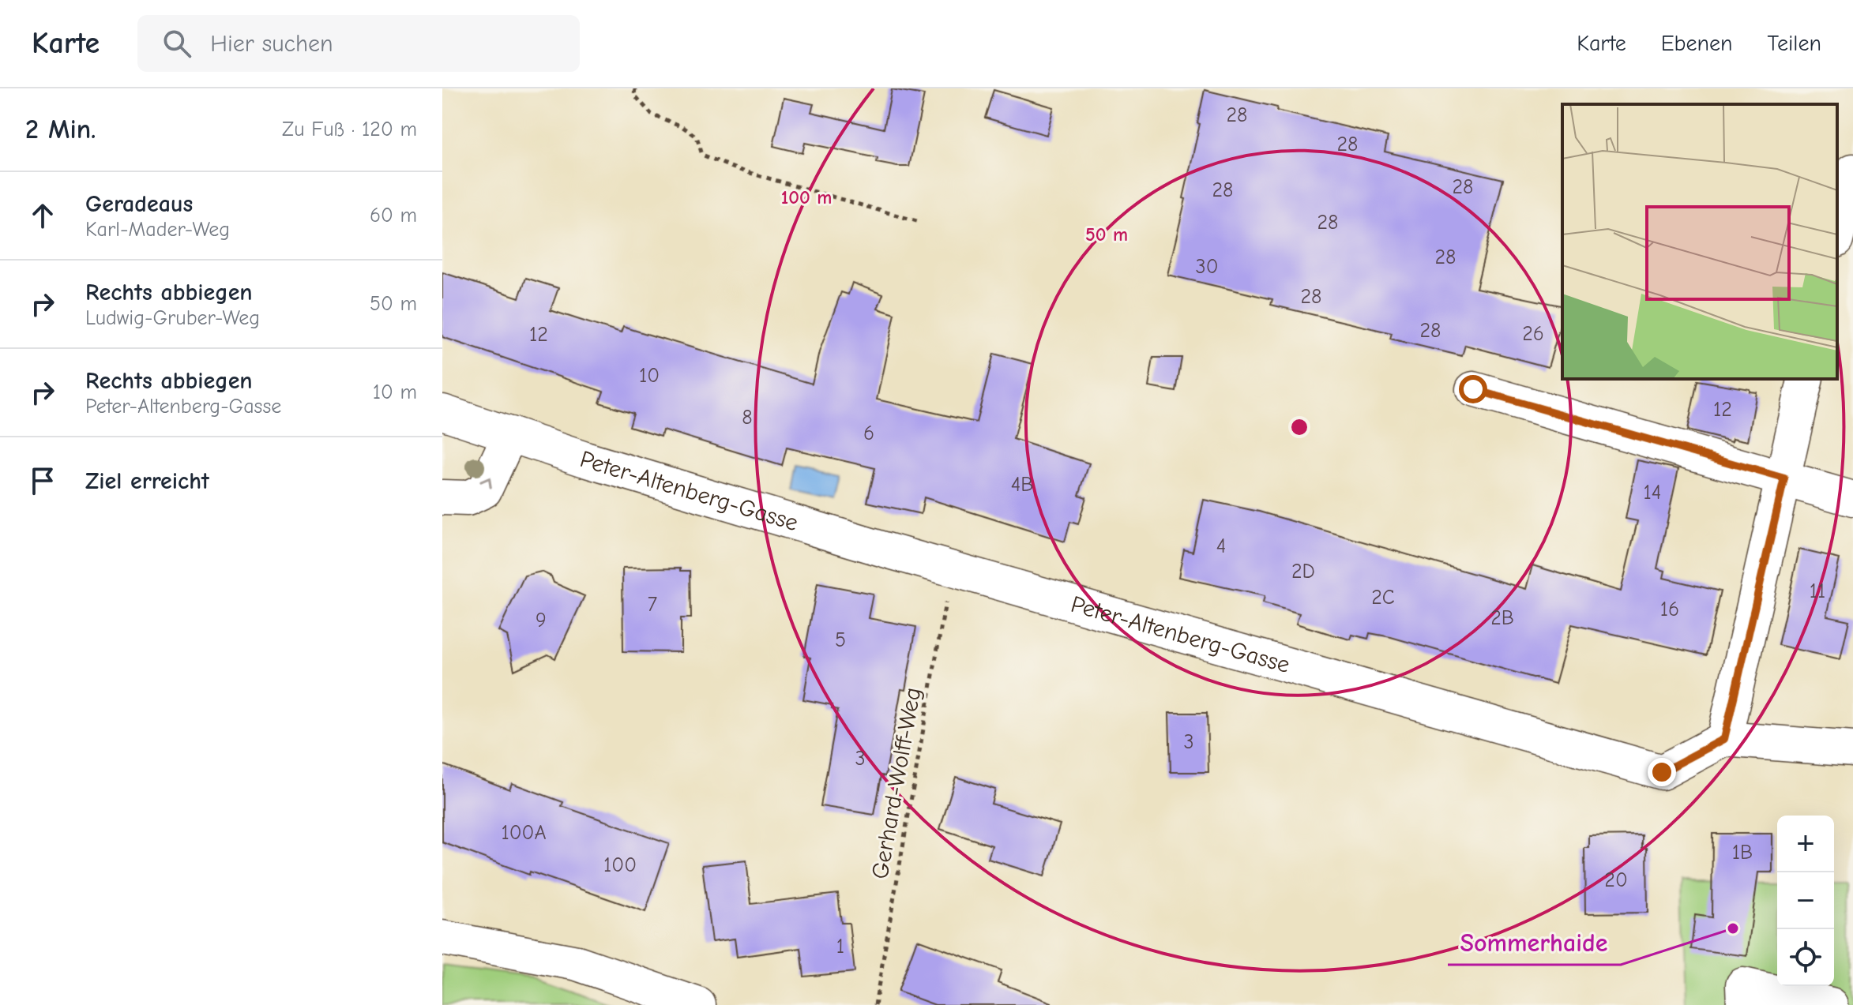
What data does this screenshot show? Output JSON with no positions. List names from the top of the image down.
{
  "streets": {
    "street": ["Peter-Altenberg-Gasse"],
    "path": ["Gerhard-Wolff-Weg"]
  },
  "crossings": [
    ["Peter-Altenberg-Gasse", "Gerhard-Wolff-Weg"]
  ],
  "places": ["Sommerhaide"],
  "house_numbers": [
    "28",
    "28",
    "28",
    "28",
    "28",
    "28",
    "30",
    "28",
    "28",
    "26",
    "12",
    "10",
    "12",
    "8",
    "6",
    "4B",
    "14",
    "4",
    "2D",
    "11",
    "2C",
    "7",
    "16",
    "2B",
    "9",
    "5",
    "3",
    "3",
    "100A",
    "1B",
    "100",
    "20",
    "1"
  ],
  "page": {
    "header": "Karte",
    "search": "Hier suchen",
    "nav": ["Karte", "Ebenen", "Teilen"],
    "heading": ["2 Min.", "Zu Fuß · 120 m"],
    "list": [
      ["Geradeaus", "Karl-Mader-Weg", "60 m"],
      ["Rechts abbiegen", "Ludwig-Gruber-Weg", "50 m"],
      ["Rechts abbiegen", "Peter-Altenberg-Gasse", "10 m"],
      "Ziel erreicht"
    ],
    "map_buttons": ["+", "−"]
  },
  "rings": ["100 m", "50 m"]
}
